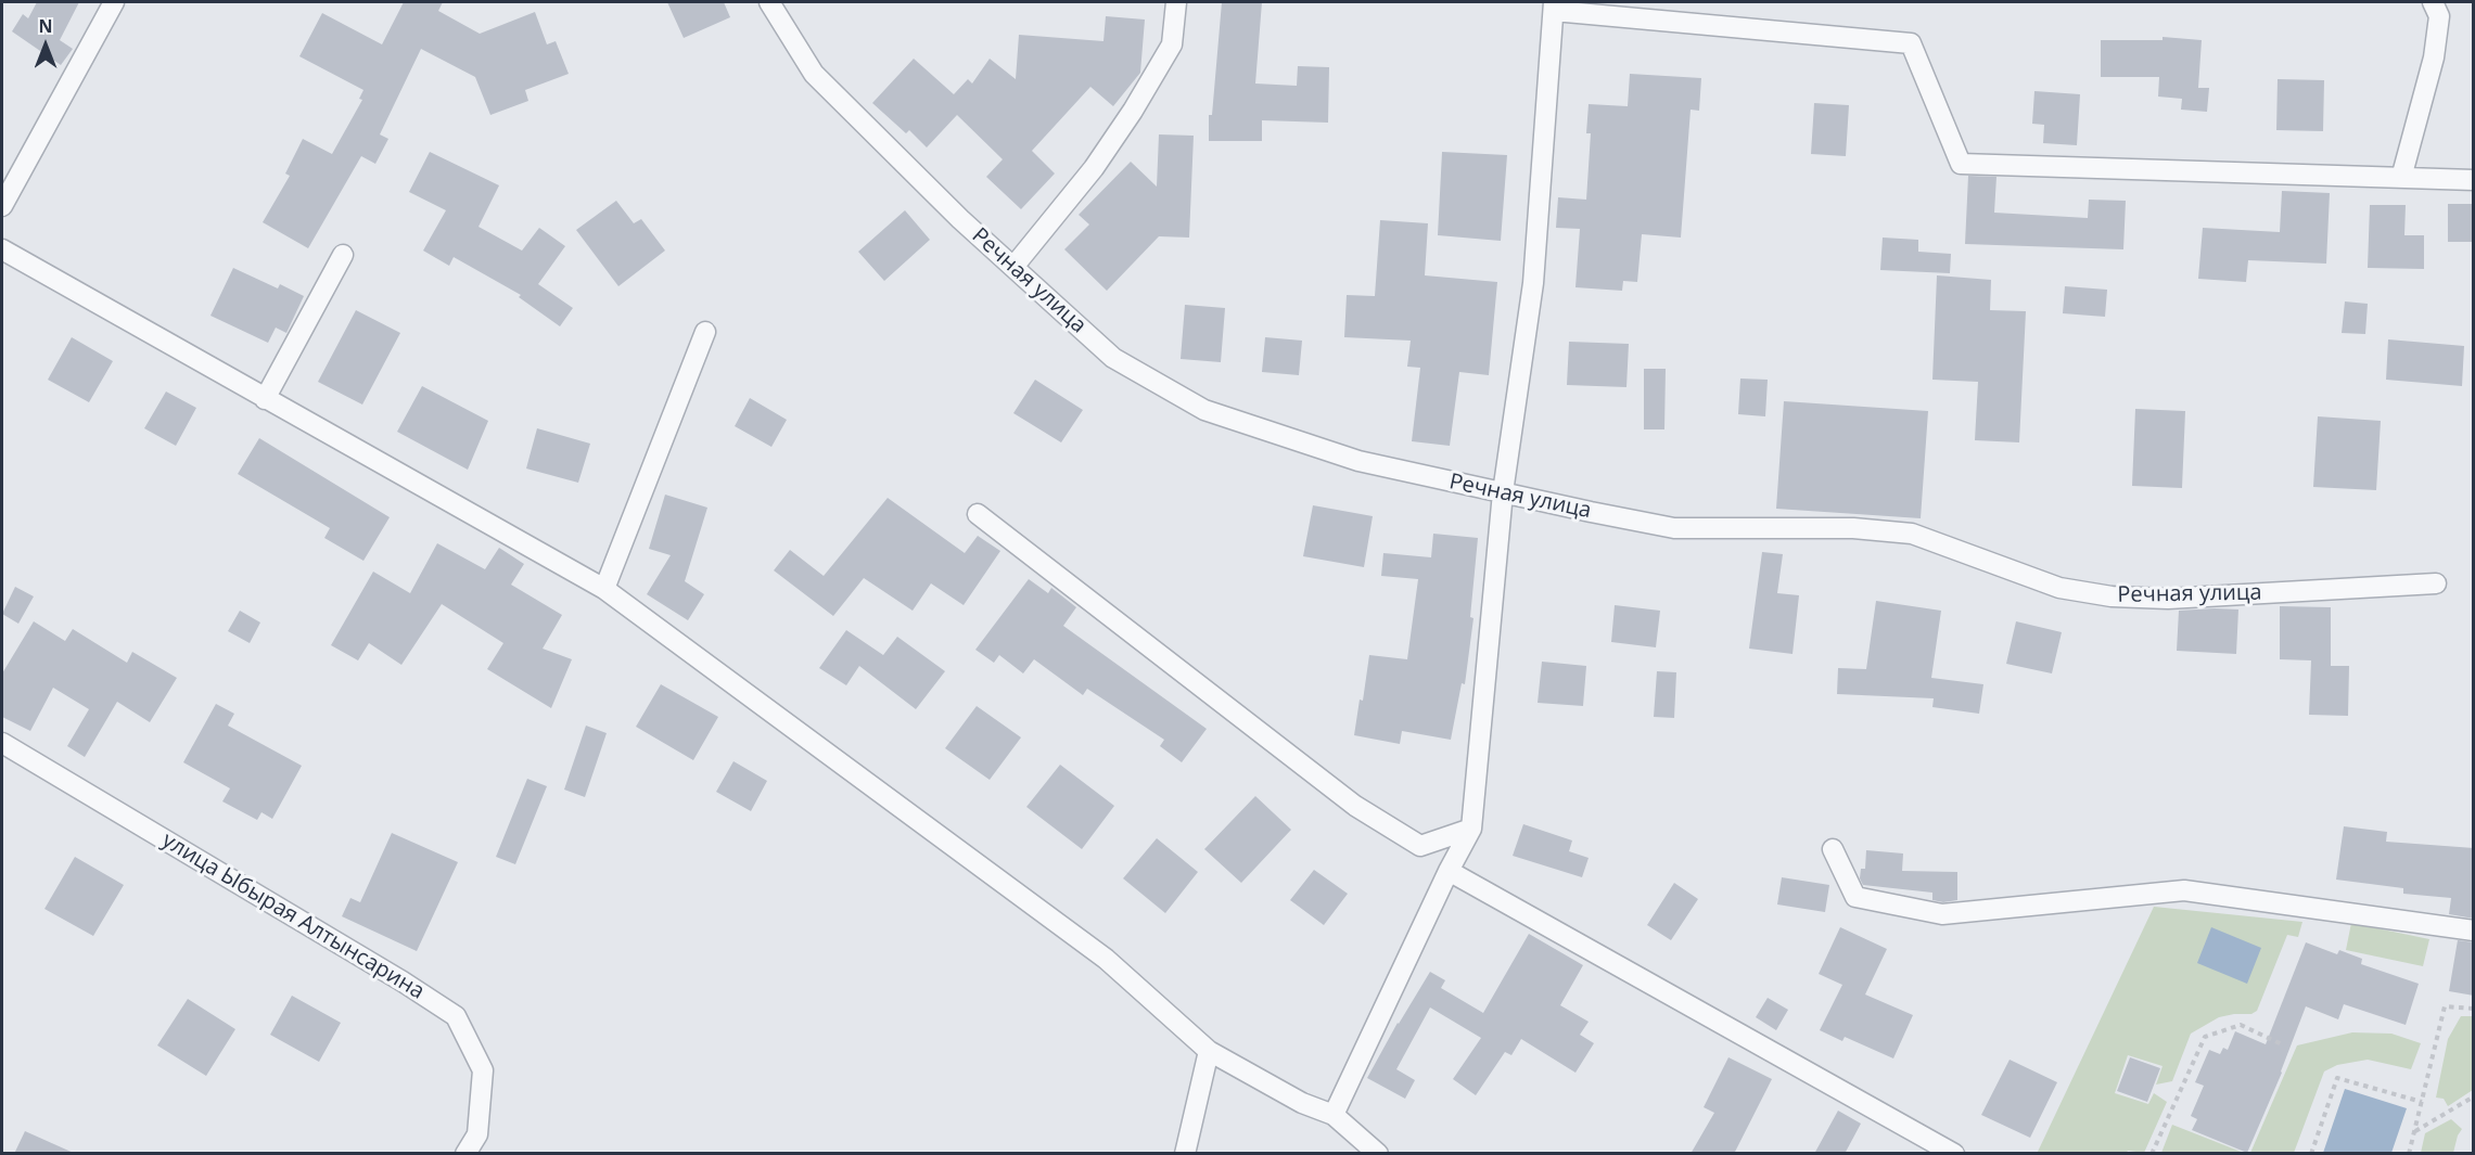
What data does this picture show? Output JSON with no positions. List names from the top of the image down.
{
  "streets": {
    "street": ["Речная улица", "улица Ыбырая Алтынсарина"]
  },
  "north": "top"
}
